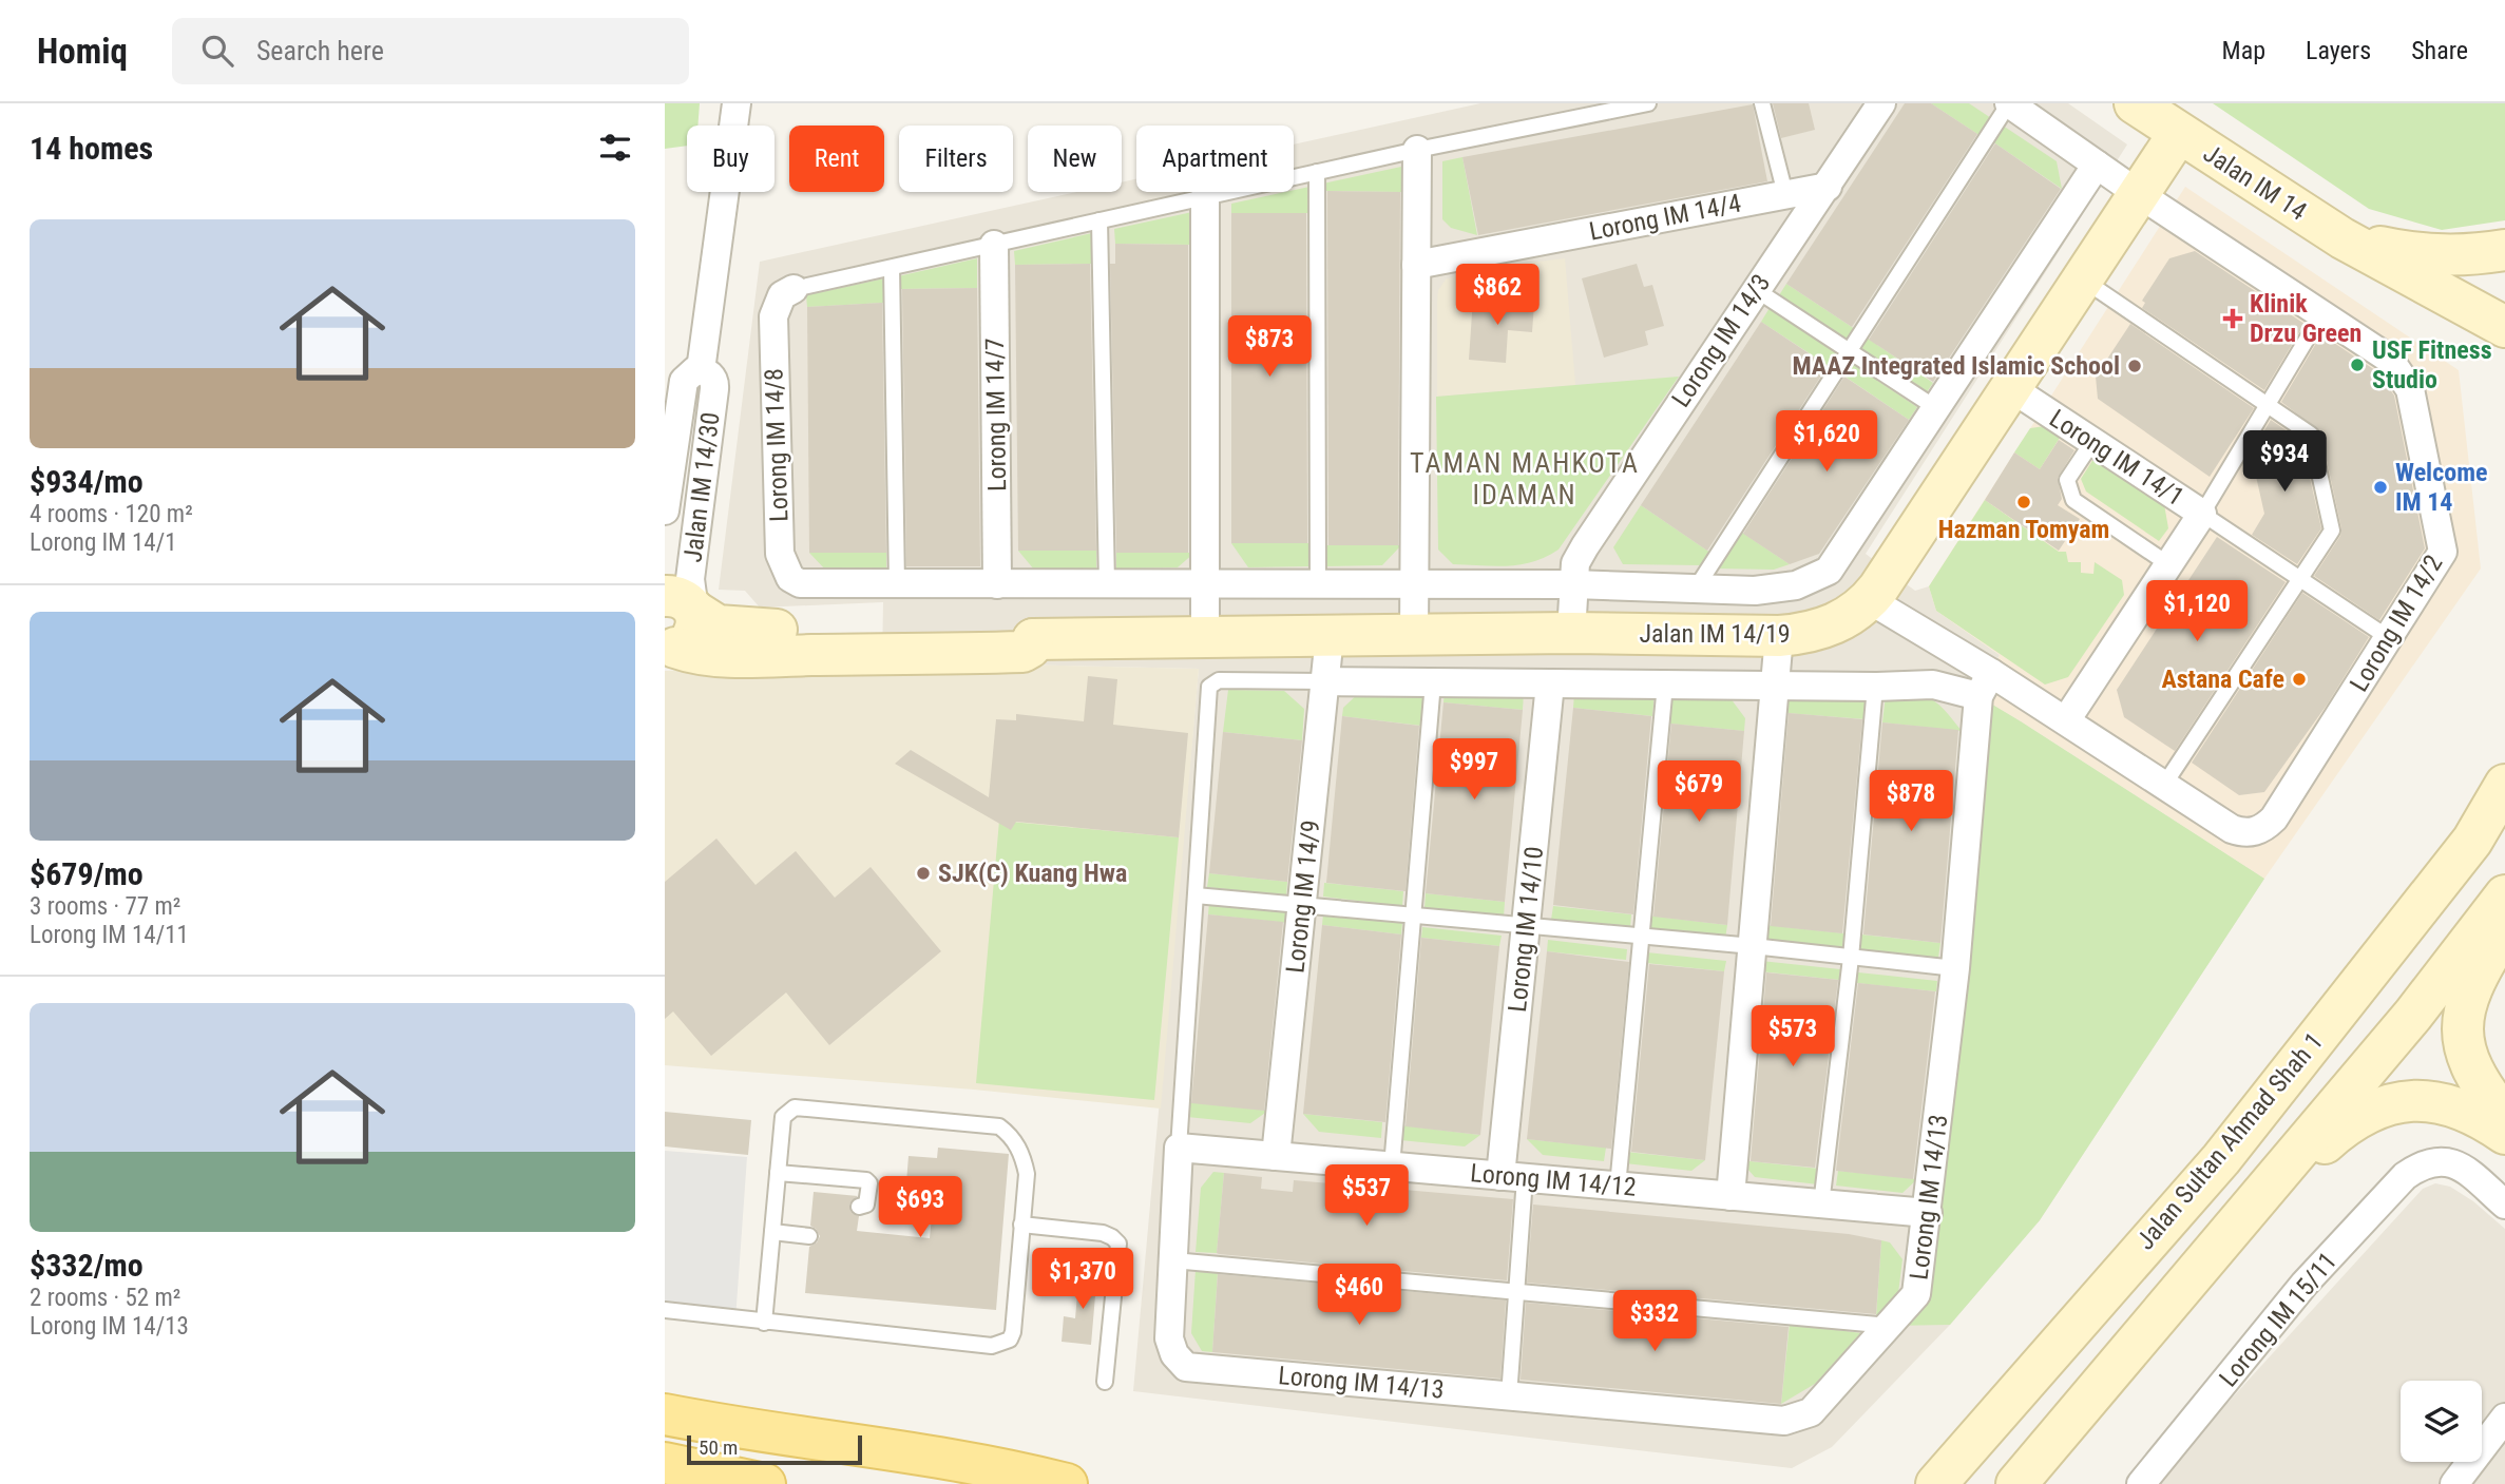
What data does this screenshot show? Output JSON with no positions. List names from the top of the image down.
{
  "streets": {
    "street": [
      "Jalan IM 14",
      "Lorong IM 14/4",
      "Lorong IM 14/3",
      "Lorong IM 14/7",
      "Lorong IM 14/8",
      "Lorong IM 14/1",
      "Jalan IM 14/30",
      "Lorong IM 14/2",
      "Jalan IM 14/19",
      "Lorong IM 14/9",
      "Lorong IM 14/10",
      "Jalan Sultan Ahmad Shah 1",
      "Lorong IM 14/12",
      "Lorong IM 14/13",
      "Lorong IM 15/11"
    ]
  },
  "crossings": [
    ["Jalan IM 14", "Jalan IM 14/19"],
    ["Lorong IM 14/4", "Lorong IM 14/3"],
    ["Lorong IM 14/3", "Jalan IM 14/19"],
    ["Lorong IM 14/7", "Jalan IM 14/19"],
    ["Lorong IM 14/8", "Jalan IM 14/19"],
    ["Lorong IM 14/1", "Jalan IM 14/19"],
    ["Lorong IM 14/2", "Jalan IM 14/19"],
    ["Jalan IM 14/19", "Lorong IM 14/9"],
    ["Lorong IM 14/9", "Lorong IM 14/12"],
    ["Lorong IM 14/10", "Lorong IM 14/12"],
    ["Lorong IM 14/12", "Lorong IM 14/13"]
  ],
  "districts": ["TAMAN MAHKOTA IDAMAN"],
  "places": {
    "health": ["Klinik Drzu Green"],
    "other": [
      "USF Fitness Studio",
      "MAAZ Integrated Islamic School",
      "Welcome IM 14",
      "Hazman Tomyam",
      "Astana Cafe",
      "SJK(C) Kuang Hwa"
    ]
  },
  "scale_bar": "50 m",
  "page": {
    "header": "Homiq",
    "search": "Search here",
    "nav": ["Map", "Layers", "Share"],
    "heading": "14 homes",
    "chip": [
      "Buy",
      "Rent",
      "Filters",
      "New",
      "Apartment"
    ],
    "list": [
      {
        "name": "$934/mo",
        "note": "4 rooms · 120 m² · Lorong IM 14/1"
      },
      {
        "name": "$679/mo",
        "note": "3 rooms · 77 m² · Lorong IM 14/11"
      },
      {
        "name": "$332/mo",
        "note": "2 rooms · 52 m² · Lorong IM 14/13"
      }
    ],
    "price": [
      "$862",
      "$873",
      "$1,620",
      "$934",
      "$1,120",
      "$997",
      "$679",
      "$878",
      "$573",
      "$537",
      "$693",
      "$1,370",
      "$460",
      "$332"
    ],
    "scale": "50 m"
  }
}
